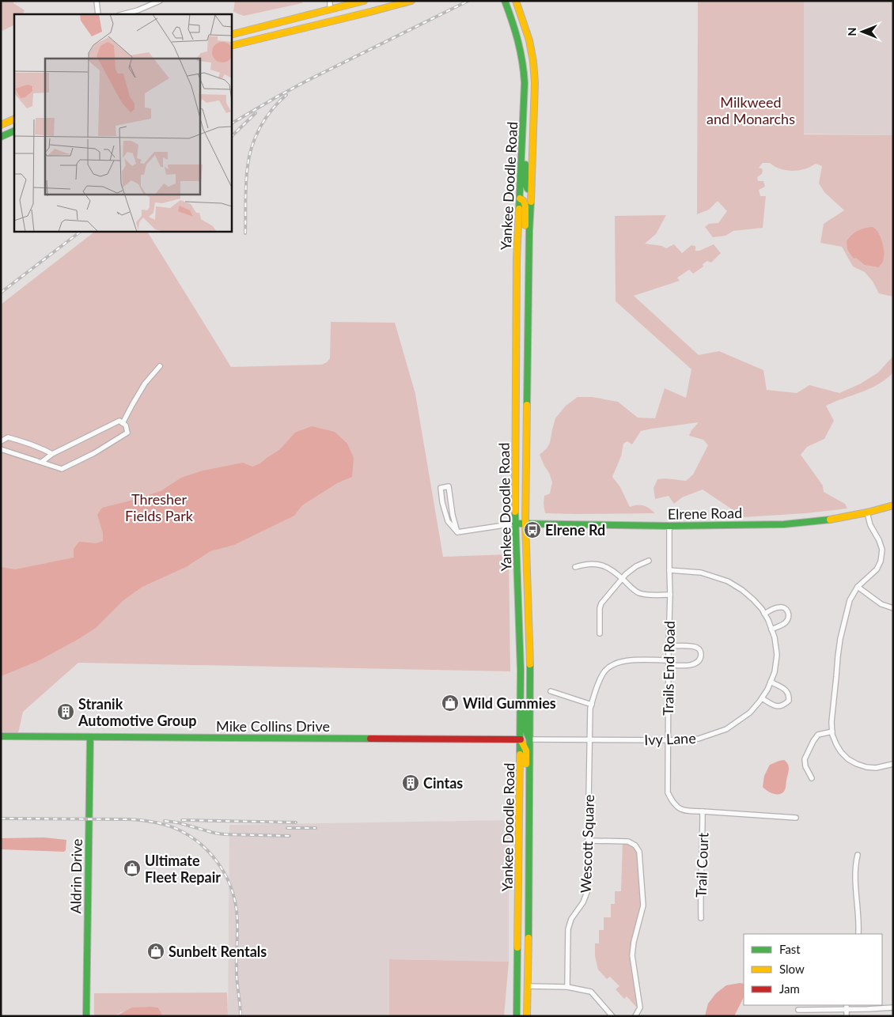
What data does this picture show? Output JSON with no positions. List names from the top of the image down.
{
  "streets": {
    "main road": [
      "Yankee Doodle Road",
      "Elrene Road",
      "Mike Collins Drive",
      "Aldrin Drive"
    ],
    "street": [
      "Trails End Road",
      "Ivy Lane",
      "Wescott Square",
      "Trail Court"
    ]
  },
  "crossings": [
    ["Yankee Doodle Road", "Elrene Road"],
    ["Yankee Doodle Road", "Mike Collins Drive"],
    ["Yankee Doodle Road", "Ivy Lane"],
    ["Elrene Road", "Trails End Road"],
    ["Trails End Road", "Ivy Lane"],
    ["Trails End Road", "Wescott Square"],
    ["Trails End Road", "Trail Court"],
    ["Mike Collins Drive", "Aldrin Drive"],
    ["Ivy Lane", "Wescott Square"]
  ],
  "parks": ["Milkweed and Monarchs", "Thresher Fields Park"],
  "places": {
    "bus stop": ["Elrene Rd"],
    "shop": ["Wild Gummies", "Ultimate Fleet Repair", "Sunbelt Rentals"],
    "building": ["Stranik Automotive Group", "Cintas"]
  },
  "legend": ["Fast", "Slow", "Jam"],
  "north": "left"
}
